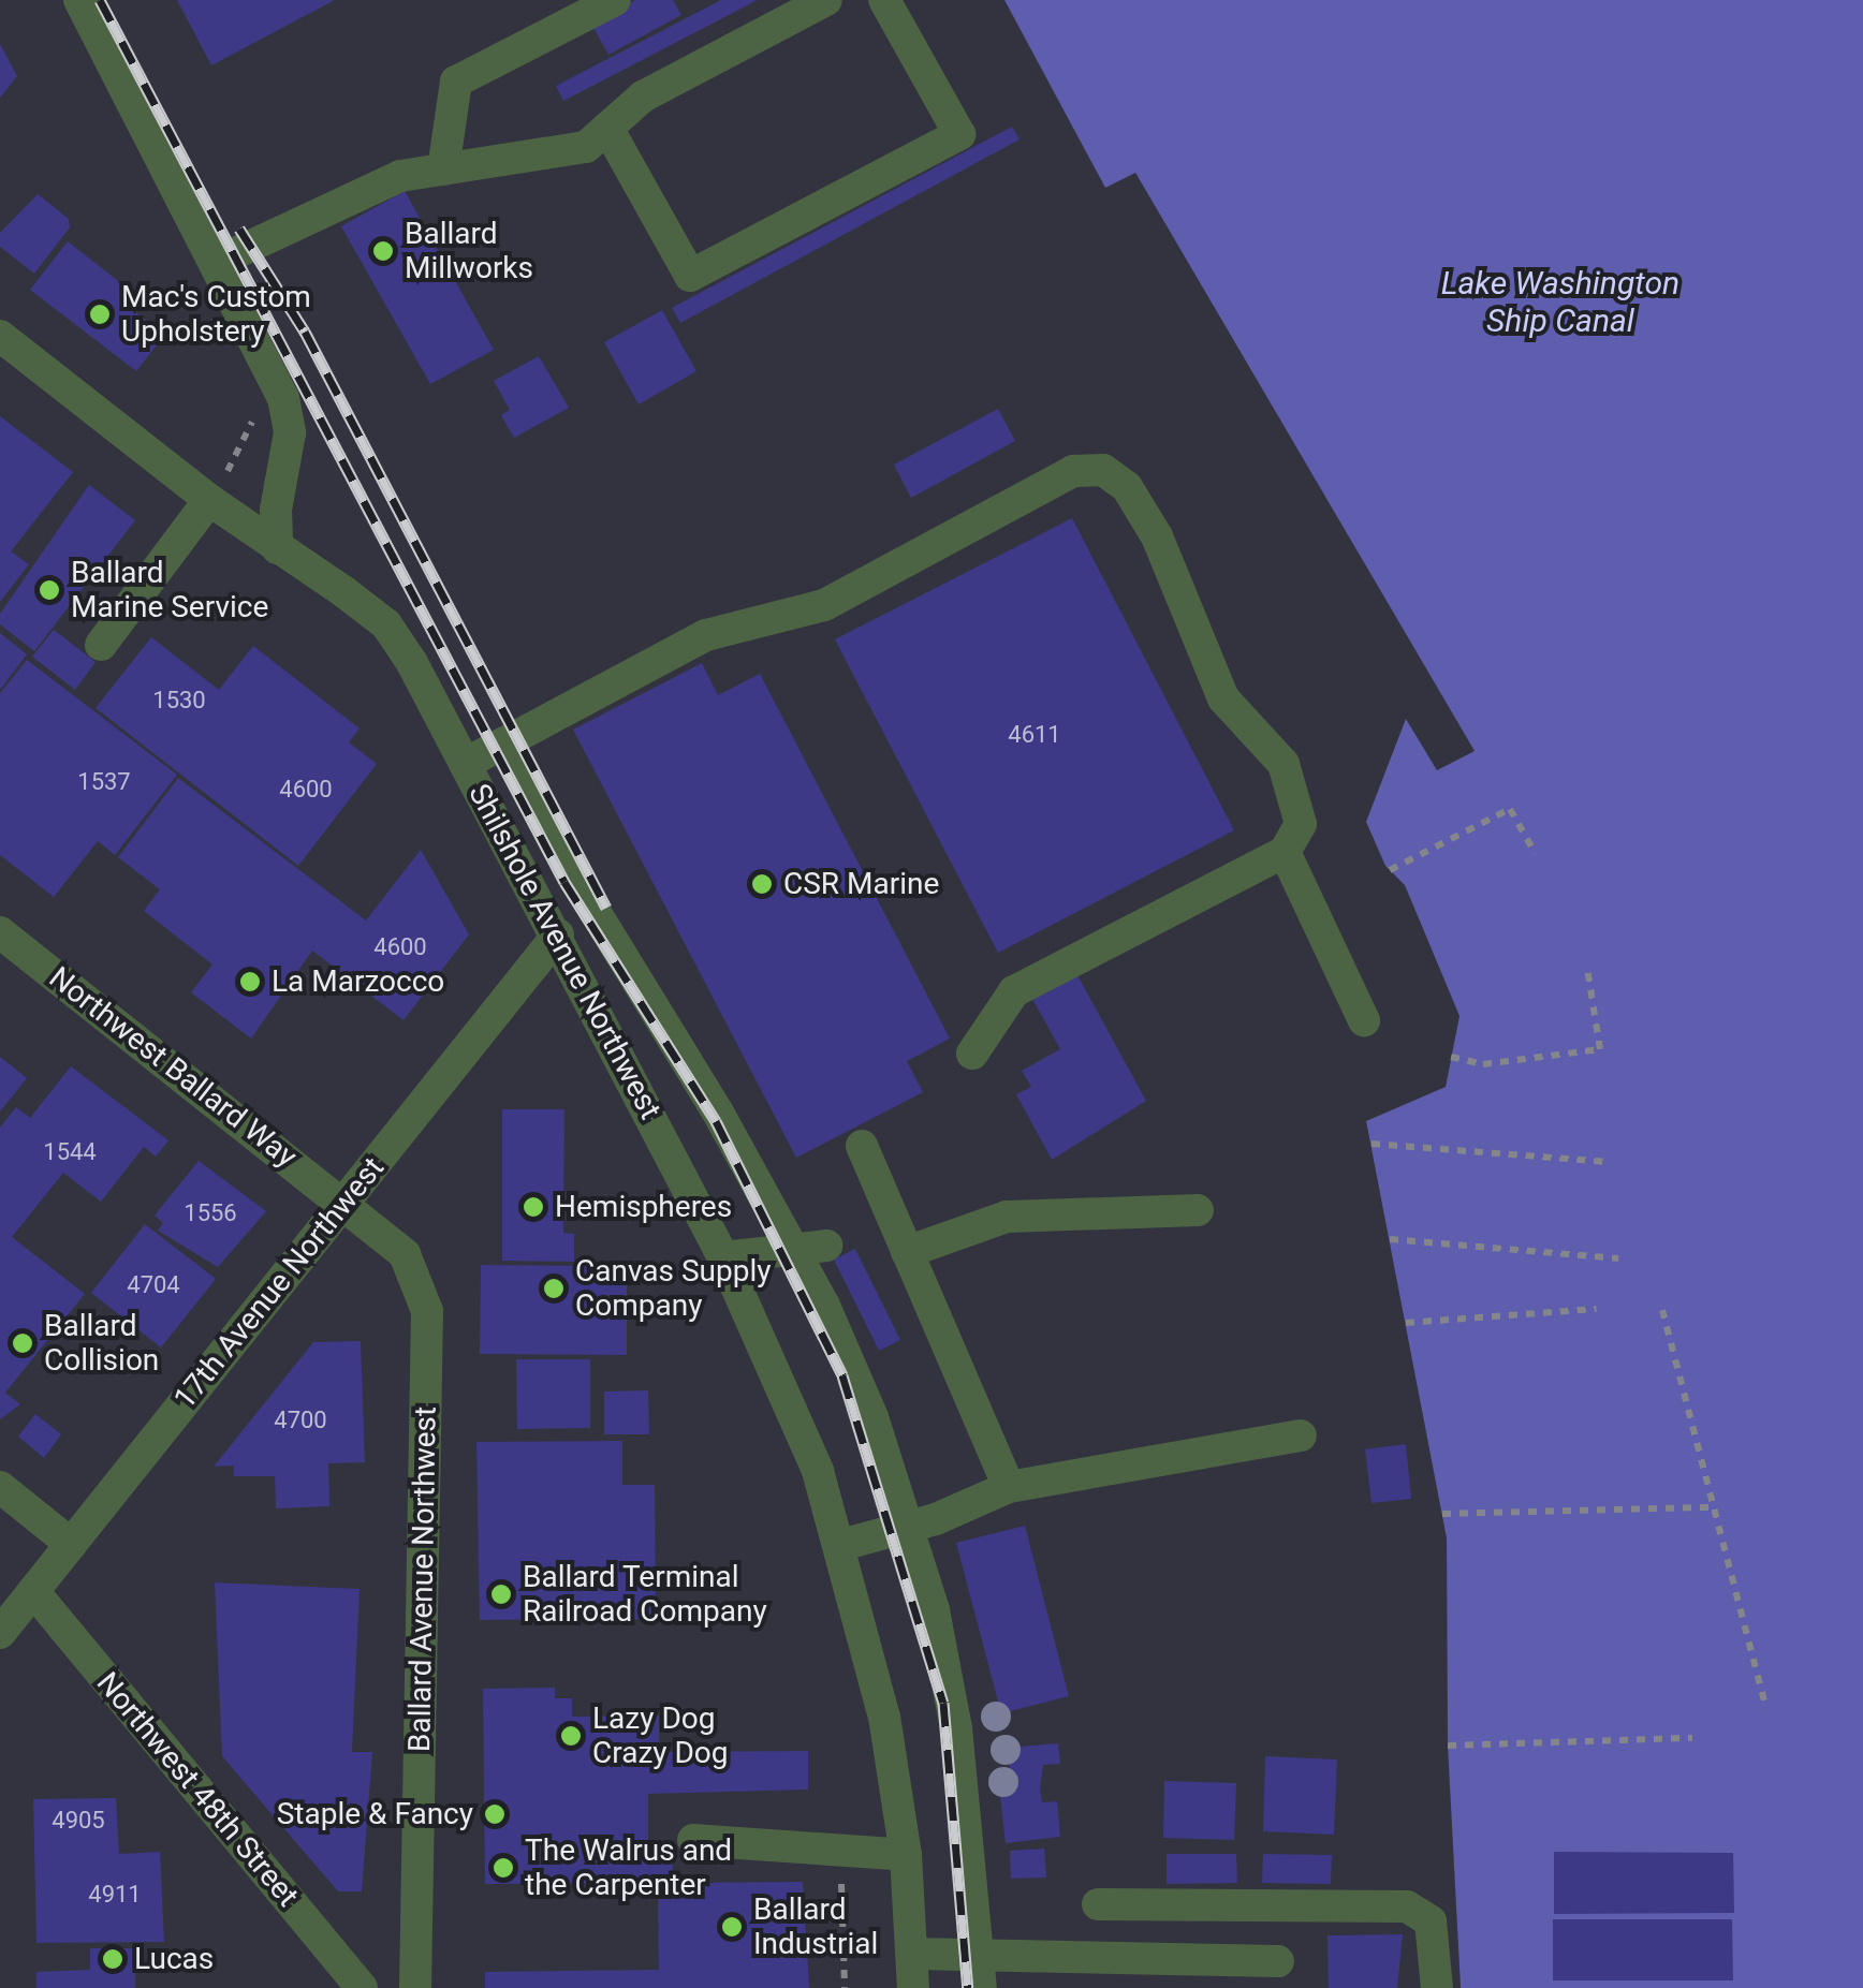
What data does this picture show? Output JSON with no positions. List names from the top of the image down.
{
  "streets": {
    "street": [
      "Shilshole Avenue Northwest",
      "Northwest Ballard Way",
      "17th Avenue Northwest",
      "Ballard Avenue Northwest",
      "Northwest 48th Street"
    ]
  },
  "crossings": [
    ["Shilshole Avenue Northwest", "17th Avenue Northwest"],
    ["Northwest Ballard Way", "17th Avenue Northwest"],
    ["Northwest Ballard Way", "Ballard Avenue Northwest"],
    ["17th Avenue Northwest", "Ballard Avenue Northwest"],
    ["17th Avenue Northwest", "Northwest 48th Street"]
  ],
  "water": ["Lake Washington Ship Canal"],
  "places": [
    "Ballard Millworks",
    "Mac's Custom Upholstery",
    "Ballard Marine Service",
    "CSR Marine",
    "La Marzocco",
    "Hemispheres",
    "Canvas Supply Company",
    "Ballard Collision",
    "Ballard Terminal Railroad Company",
    "Lazy Dog Crazy Dog",
    "Staple & Fancy",
    "The Walrus and the Carpenter",
    "Ballard Industrial",
    "Lucas"
  ],
  "house_numbers": [
    "1530",
    "4611",
    "1537",
    "4600",
    "4600",
    "1544",
    "1556",
    "4704",
    "4700",
    "4905",
    "4911"
  ]
}
